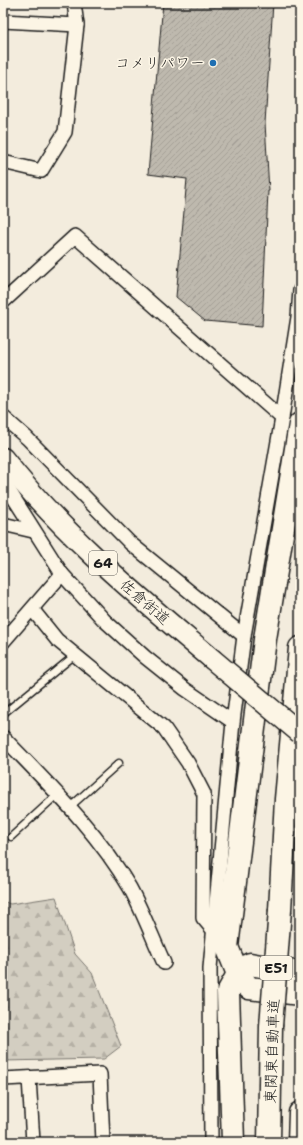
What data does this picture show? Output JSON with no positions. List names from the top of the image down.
{
  "streets": {
    "highway": ["E51", "東関東自動車道"],
    "main road": ["64", "佐倉街道"]
  },
  "places": ["コメリパワー"]
}
